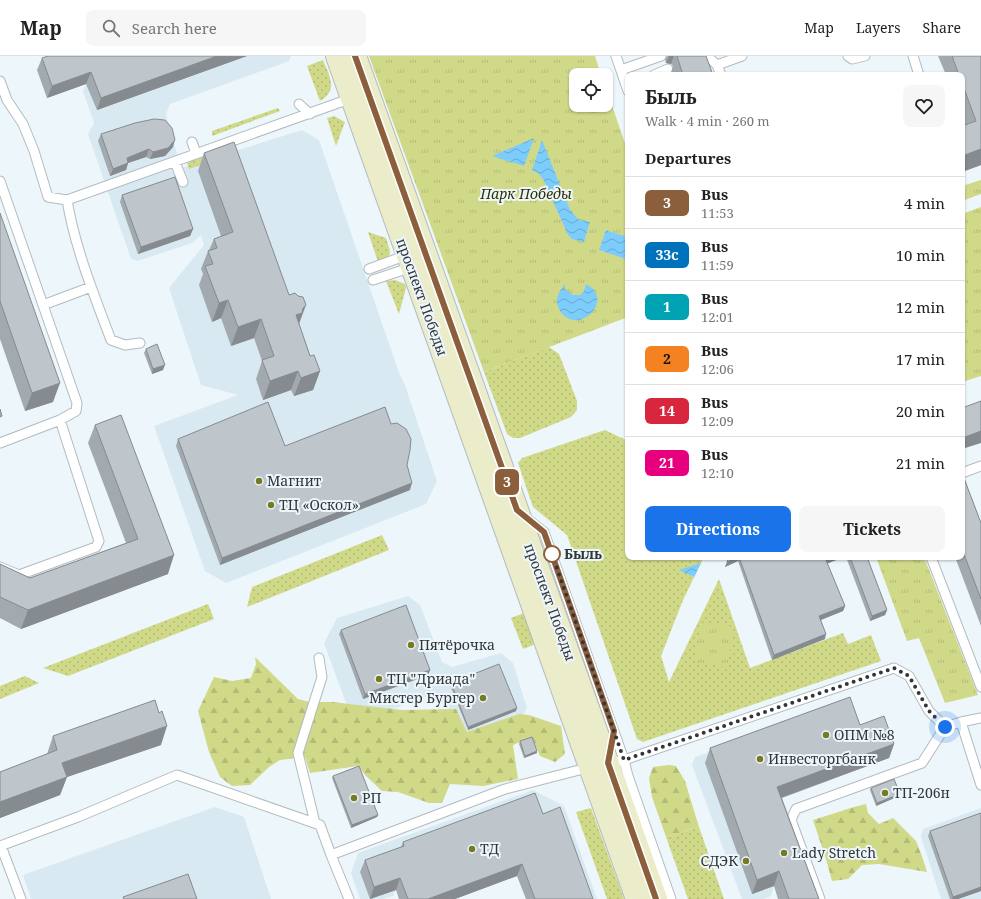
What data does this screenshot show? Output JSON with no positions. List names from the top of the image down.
{
  "streets": {
    "main road": ["проспект Победы"]
  },
  "parks": ["Парк Победы"],
  "places": [
    "Магнит",
    "ТЦ «Оскол»",
    "Быль",
    "Пятёрочка",
    "ТЦ \"Дриада\"",
    "Мистер Бургер",
    "ОПМ №8",
    "Инвесторгбанк",
    "ТП-206н",
    "РП",
    "ТД",
    "Lady Stretch",
    "СДЭК"
  ],
  "lines": ["bus line 3"],
  "page": {
    "header": "Map",
    "search": "Search here",
    "nav": ["Map", "Layers", "Share"],
    "on_map": "3",
    "heading": [
      ["Быль", "Walk · 4 min · 260 m"],
      "Departures"
    ],
    "list": [
      {
        "mark": "3",
        "name": "Bus",
        "note": "11:53",
        "value": "4 min"
      },
      {
        "mark": "33с",
        "name": "Bus",
        "note": "11:59",
        "value": "10 min"
      },
      {
        "mark": "1",
        "name": "Bus",
        "note": "12:01",
        "value": "12 min"
      },
      {
        "mark": "2",
        "name": "Bus",
        "note": "12:06",
        "value": "17 min"
      },
      {
        "mark": "14",
        "name": "Bus",
        "note": "12:09",
        "value": "20 min"
      },
      {
        "mark": "21",
        "name": "Bus",
        "note": "12:10",
        "value": "21 min"
      }
    ],
    "buttons": ["Directions", "Tickets"]
  }
}
